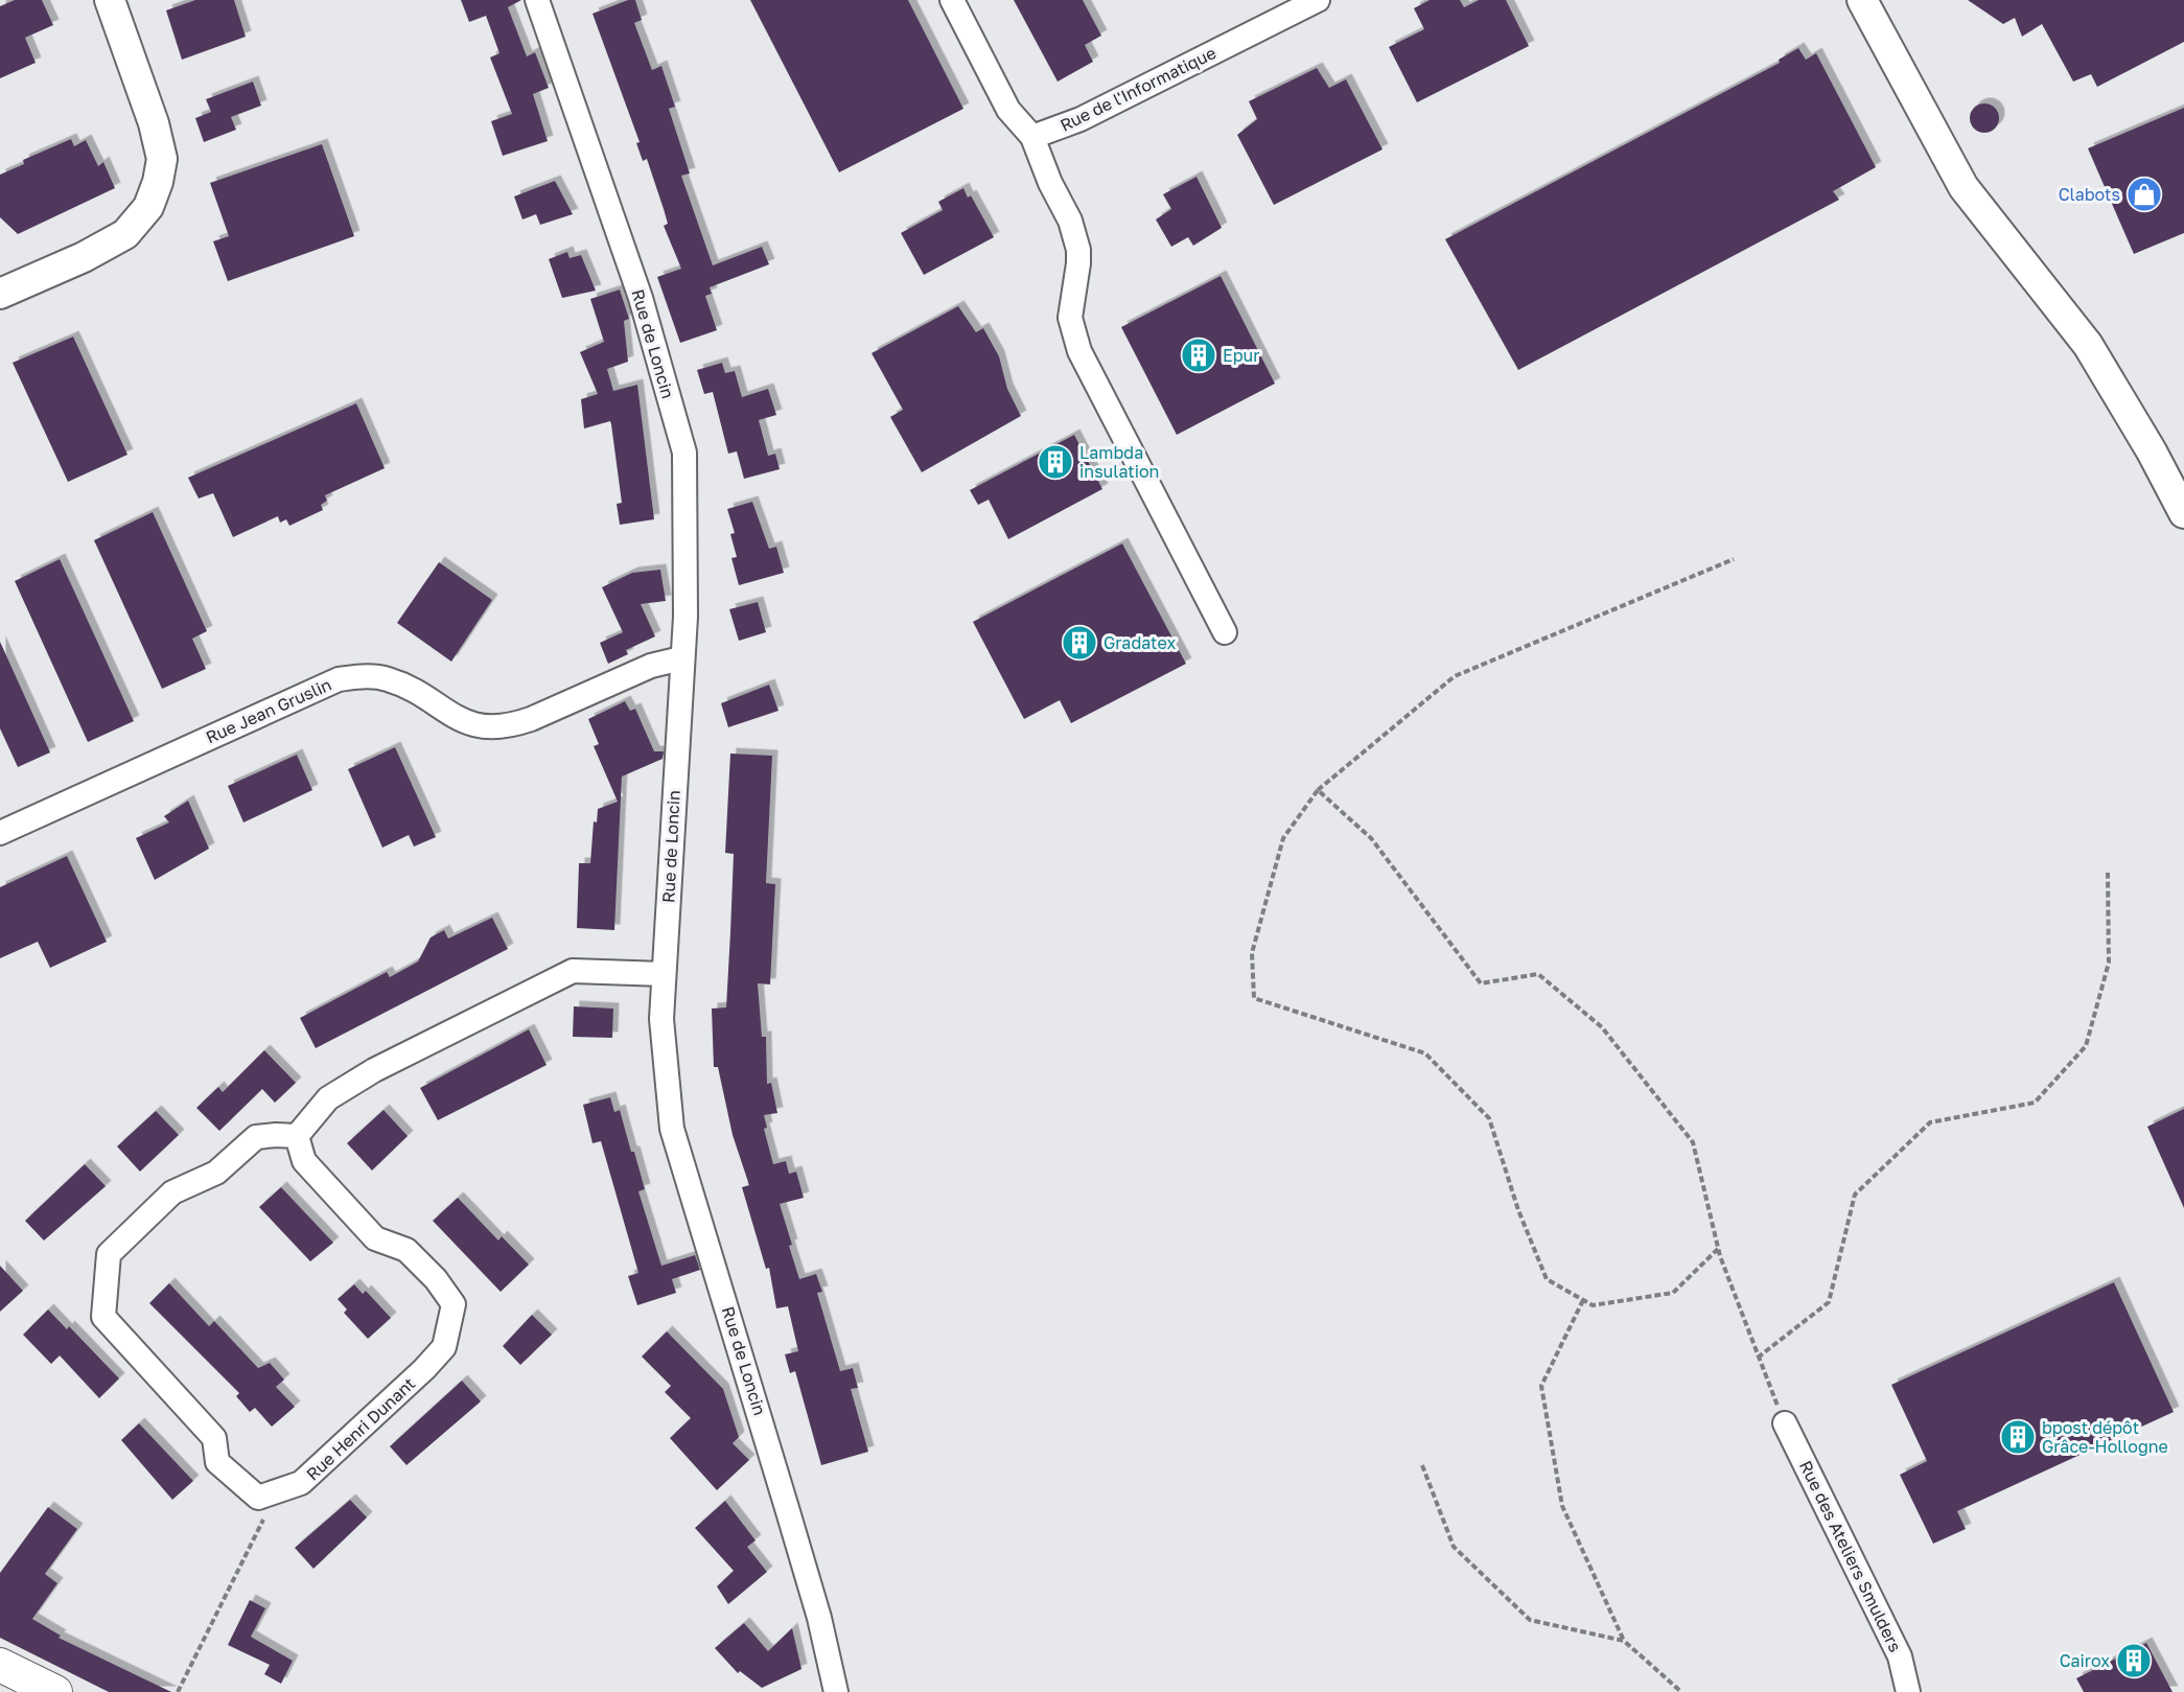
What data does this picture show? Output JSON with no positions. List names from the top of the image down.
{
  "streets": {
    "street": [
      "Rue de l'Informatique",
      "Rue de Loncin",
      "Rue Jean Gruslin",
      "Rue Henri Dunant",
      "Rue des Ateliers Smulders"
    ]
  },
  "crossings": [
    ["Rue de Loncin", "Rue Jean Gruslin"]
  ],
  "places": {
    "shop": ["Clabots"],
    "building": [
      "Epur",
      "Lambda insulation",
      "Gradatex",
      "bpost dépôt Grâce-Hollogne",
      "Cairox"
    ]
  }
}
